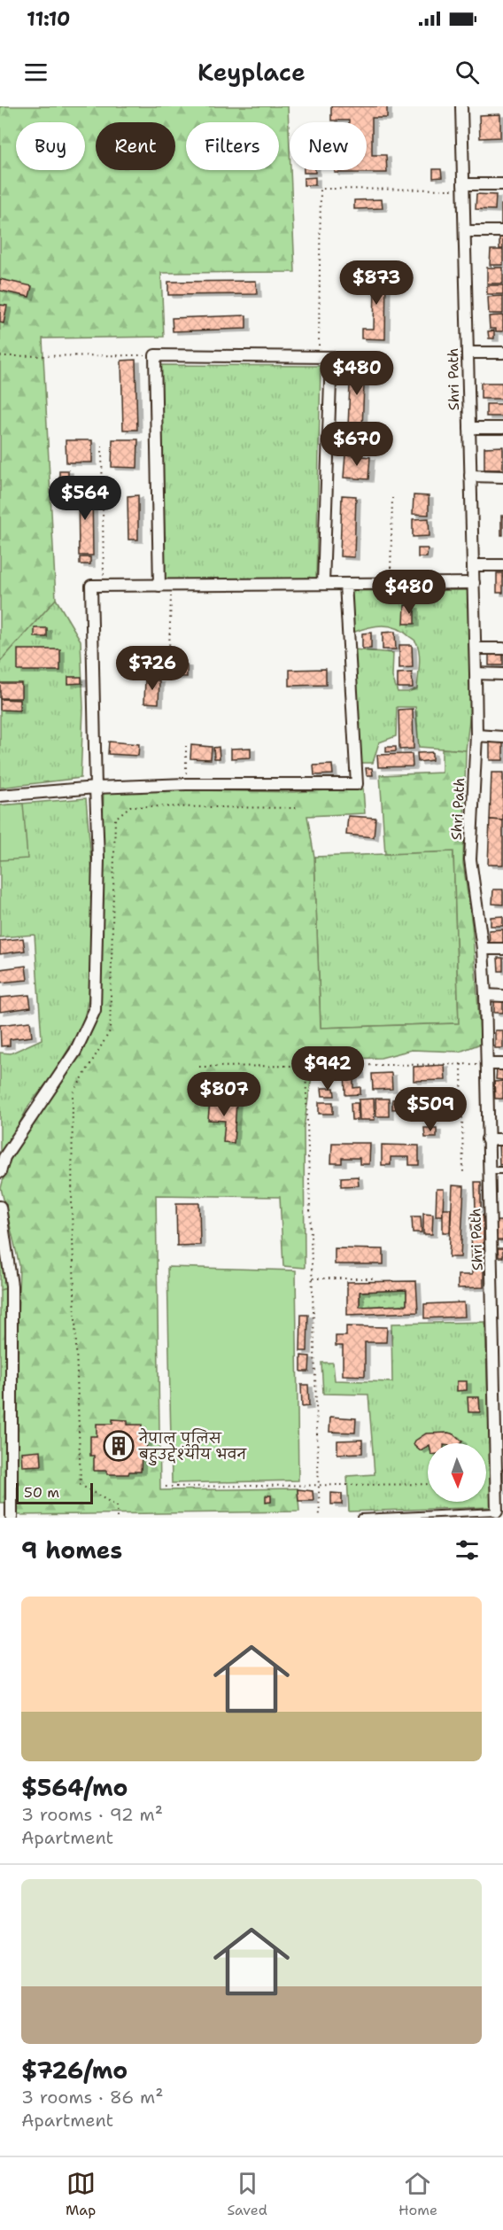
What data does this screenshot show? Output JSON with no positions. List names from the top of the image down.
{
  "streets": {
    "street": ["Shri Path"]
  },
  "places": {
    "building": ["नेपाल पुलिस बहुउद्देश्यीय भवन"]
  },
  "scale_bar": "50 m",
  "north": "bottom",
  "page": {
    "status": "11:10",
    "header": "Keyplace",
    "chip": [
      "Buy",
      "Rent",
      "Filters",
      "New"
    ],
    "price": [
      "$873",
      "$480",
      "$670",
      "$564",
      "$480",
      "$726",
      "$942",
      "$807",
      "$509"
    ],
    "scale": "50 m",
    "heading": "9 homes",
    "list": [
      {
        "name": "$564/mo",
        "note": "3 rooms · 92 m² · Apartment"
      },
      {
        "name": "$726/mo",
        "note": "3 rooms · 86 m² · Apartment"
      }
    ],
    "tabs": ["Map", "Saved", "Home"]
  }
}
